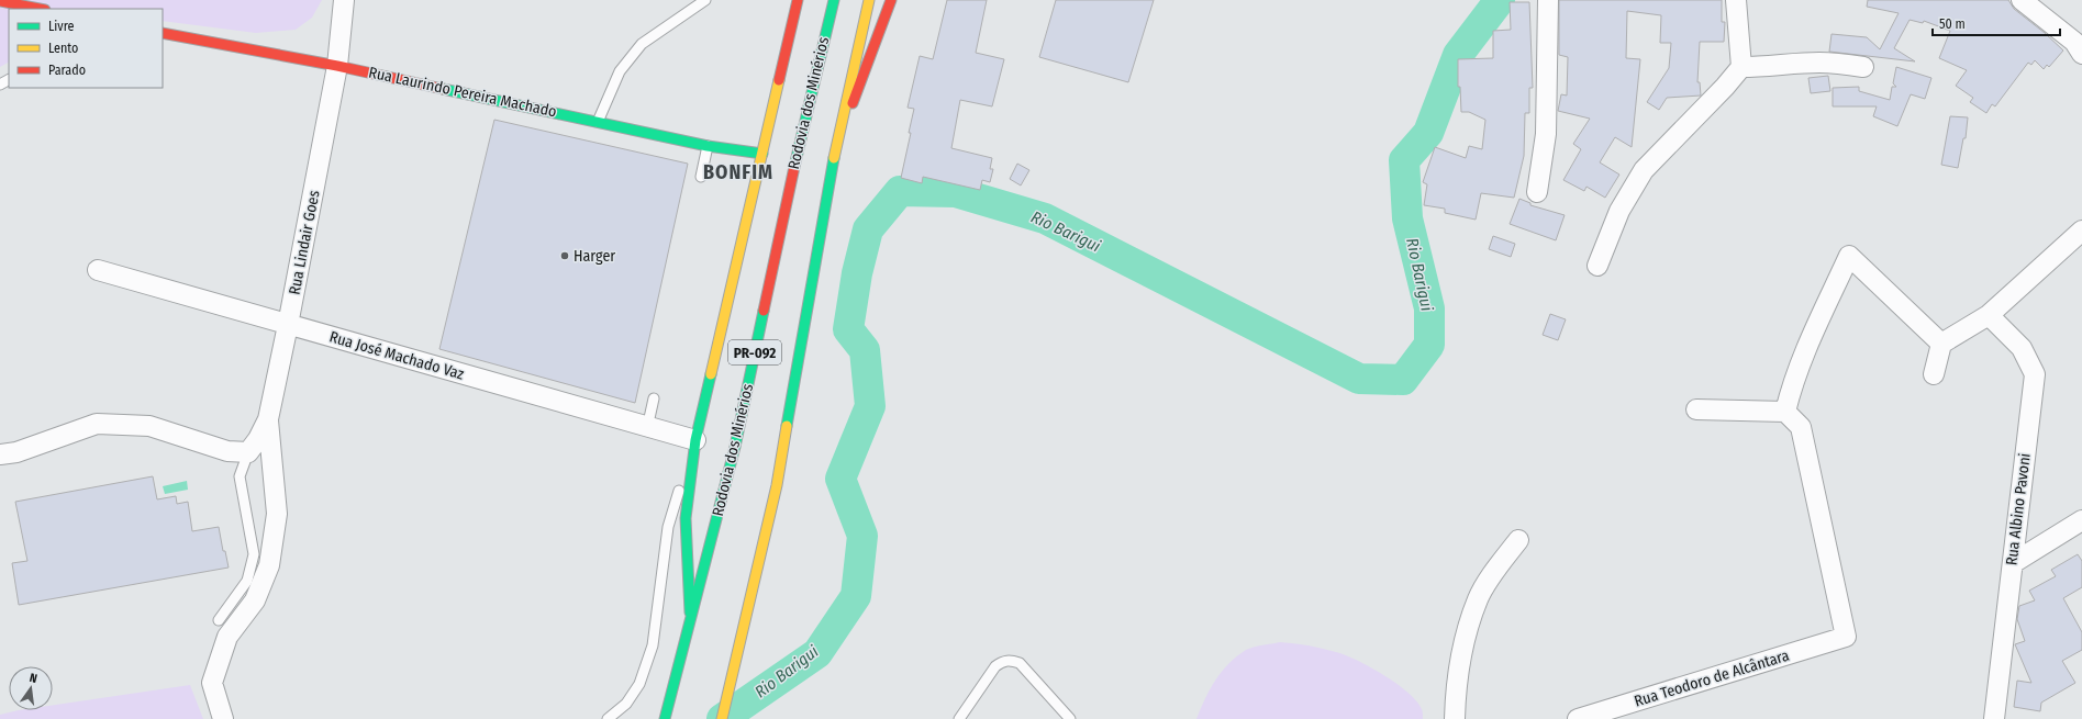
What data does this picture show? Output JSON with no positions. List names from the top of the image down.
{
  "streets": {
    "main road": ["Rua Laurindo Pereira Machado", "Rodovia dos Minérios", "PR-092"],
    "street": [
      "Rua Lindair Goes",
      "Rua José Machado Vaz",
      "Rua Albino Pavoni",
      "Rua Teodoro de Alcântara"
    ]
  },
  "crossings": [
    ["Rua Laurindo Pereira Machado", "Rua Lindair Goes"],
    ["Rua Lindair Goes", "Rua José Machado Vaz"]
  ],
  "districts": ["BONFIM"],
  "water": ["Rio Barigui"],
  "places": ["Harger"],
  "legend": ["Livre", "Lento", "Parado"],
  "scale_bar": "50 m",
  "north": "top"
}
